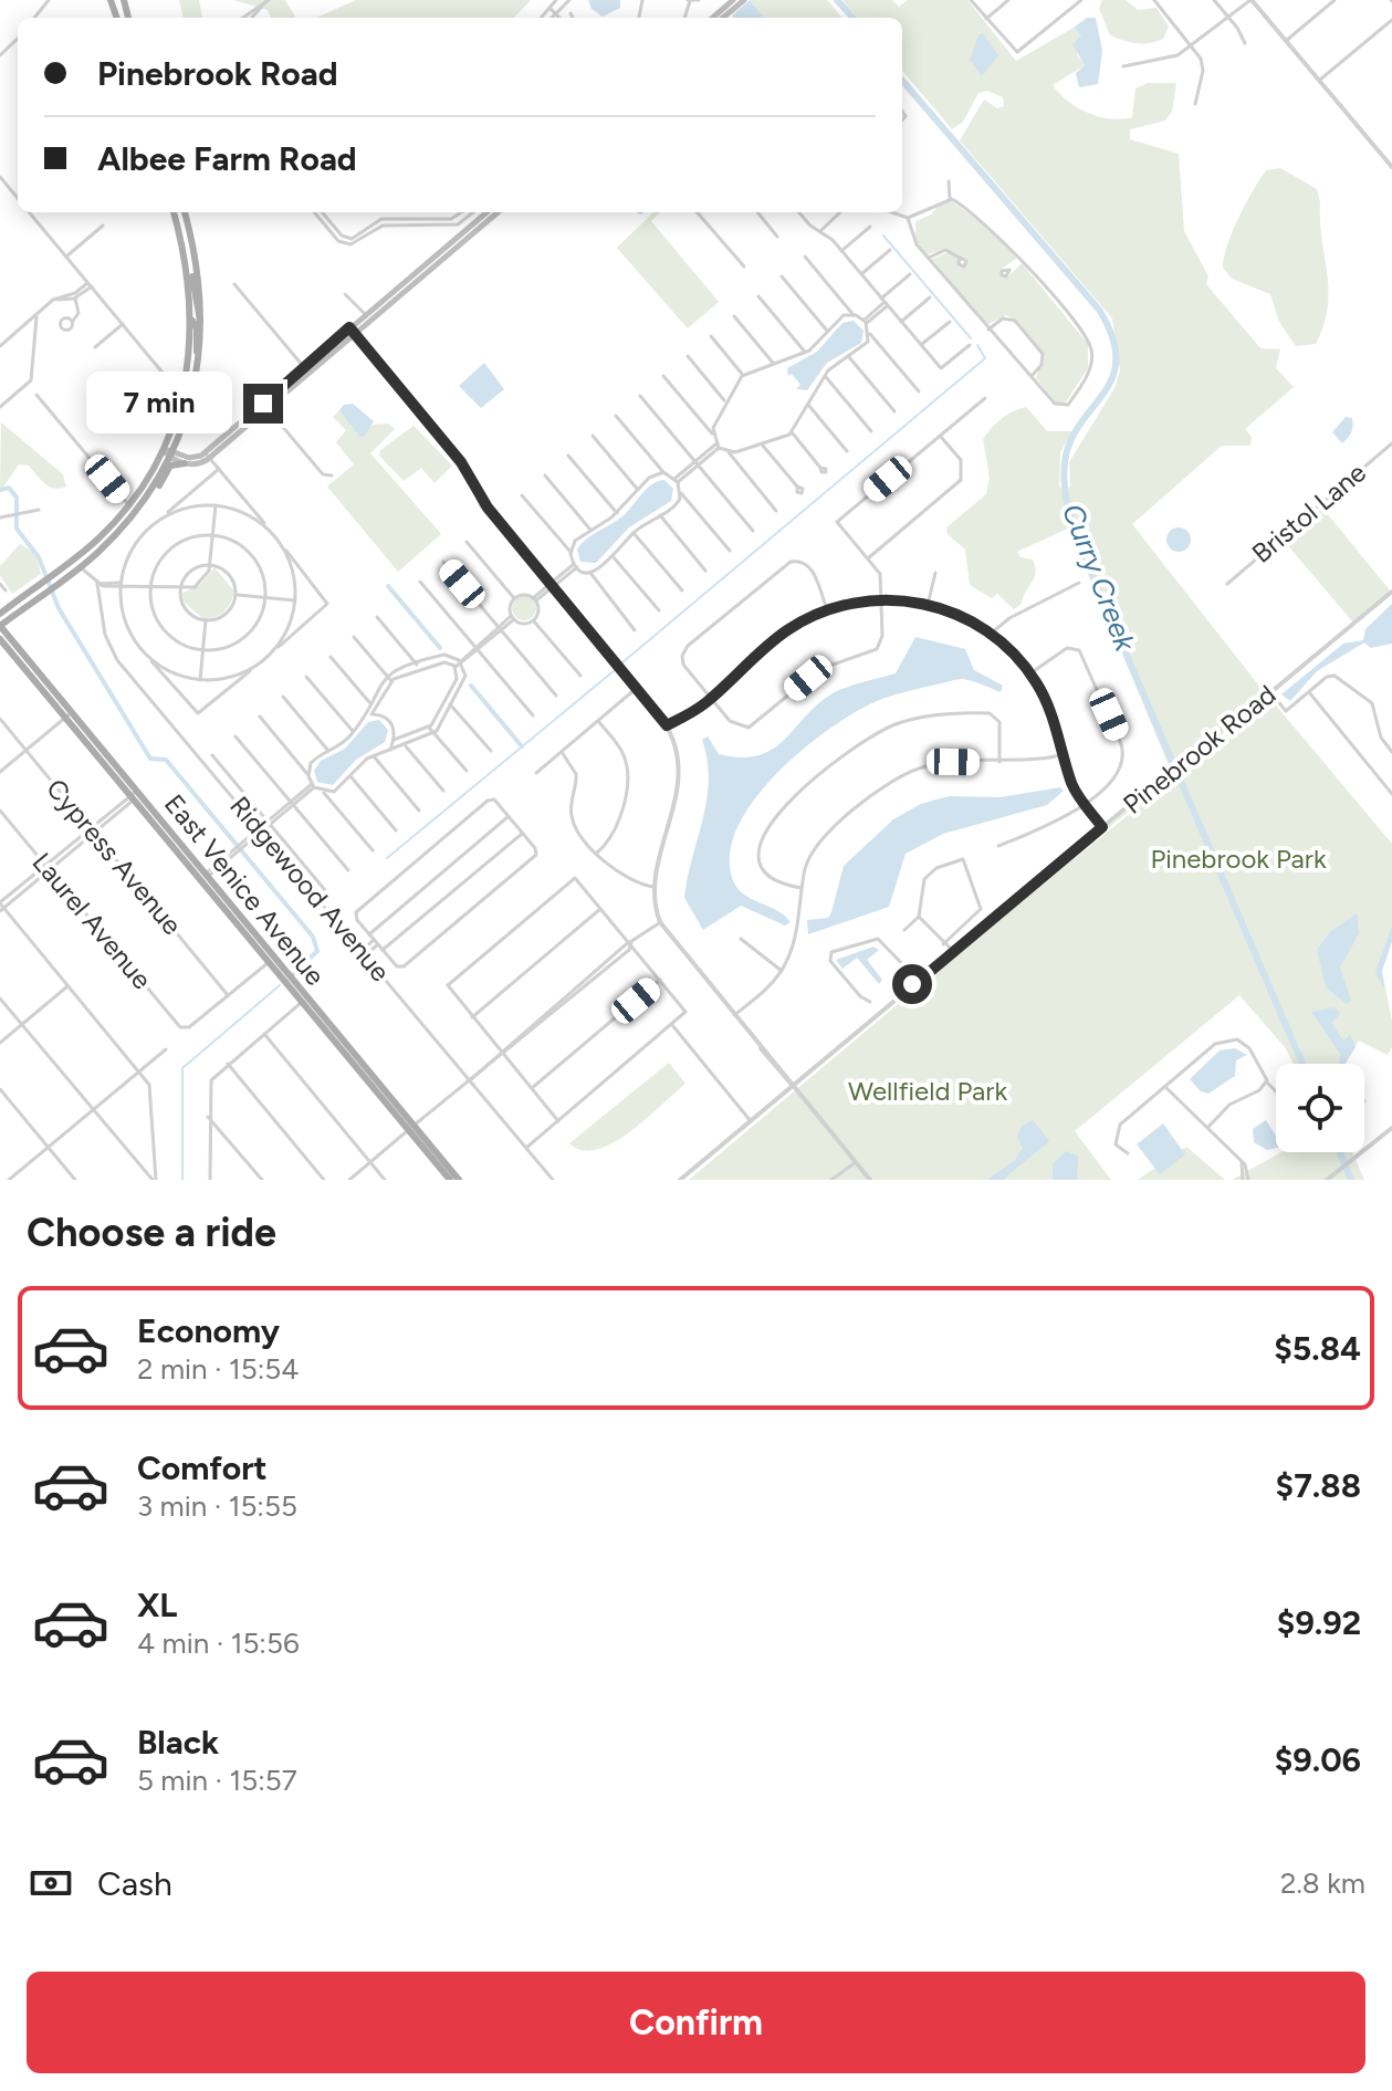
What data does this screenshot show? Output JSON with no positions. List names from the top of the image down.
{
  "streets": {
    "main road": ["East Venice Avenue"],
    "street": [
      "Bristol Lane",
      "Pinebrook Road",
      "Cypress Avenue",
      "Ridgewood Avenue",
      "Laurel Avenue"
    ]
  },
  "crossings": [
    ["Cypress Avenue", "Laurel Avenue"]
  ],
  "water": ["Curry Creek"],
  "parks": ["Pinebrook Park", "Wellfield Park"],
  "page": {
    "banner": ["Pinebrook Road", "Albee Farm Road"],
    "bubble": "7 min",
    "heading": "Choose a ride",
    "list": [
      {
        "name": "Economy",
        "note": "2 min · 15:54",
        "value": "$5.84"
      },
      {
        "name": "Comfort",
        "note": "3 min · 15:55",
        "value": "$7.88"
      },
      {
        "name": "XL",
        "note": "4 min · 15:56",
        "value": "$9.92"
      },
      {
        "name": "Black",
        "note": "5 min · 15:57",
        "value": "$9.06"
      }
    ],
    "pay": ["Cash", "2.8 km"],
    "buttons": "Confirm"
  }
}
